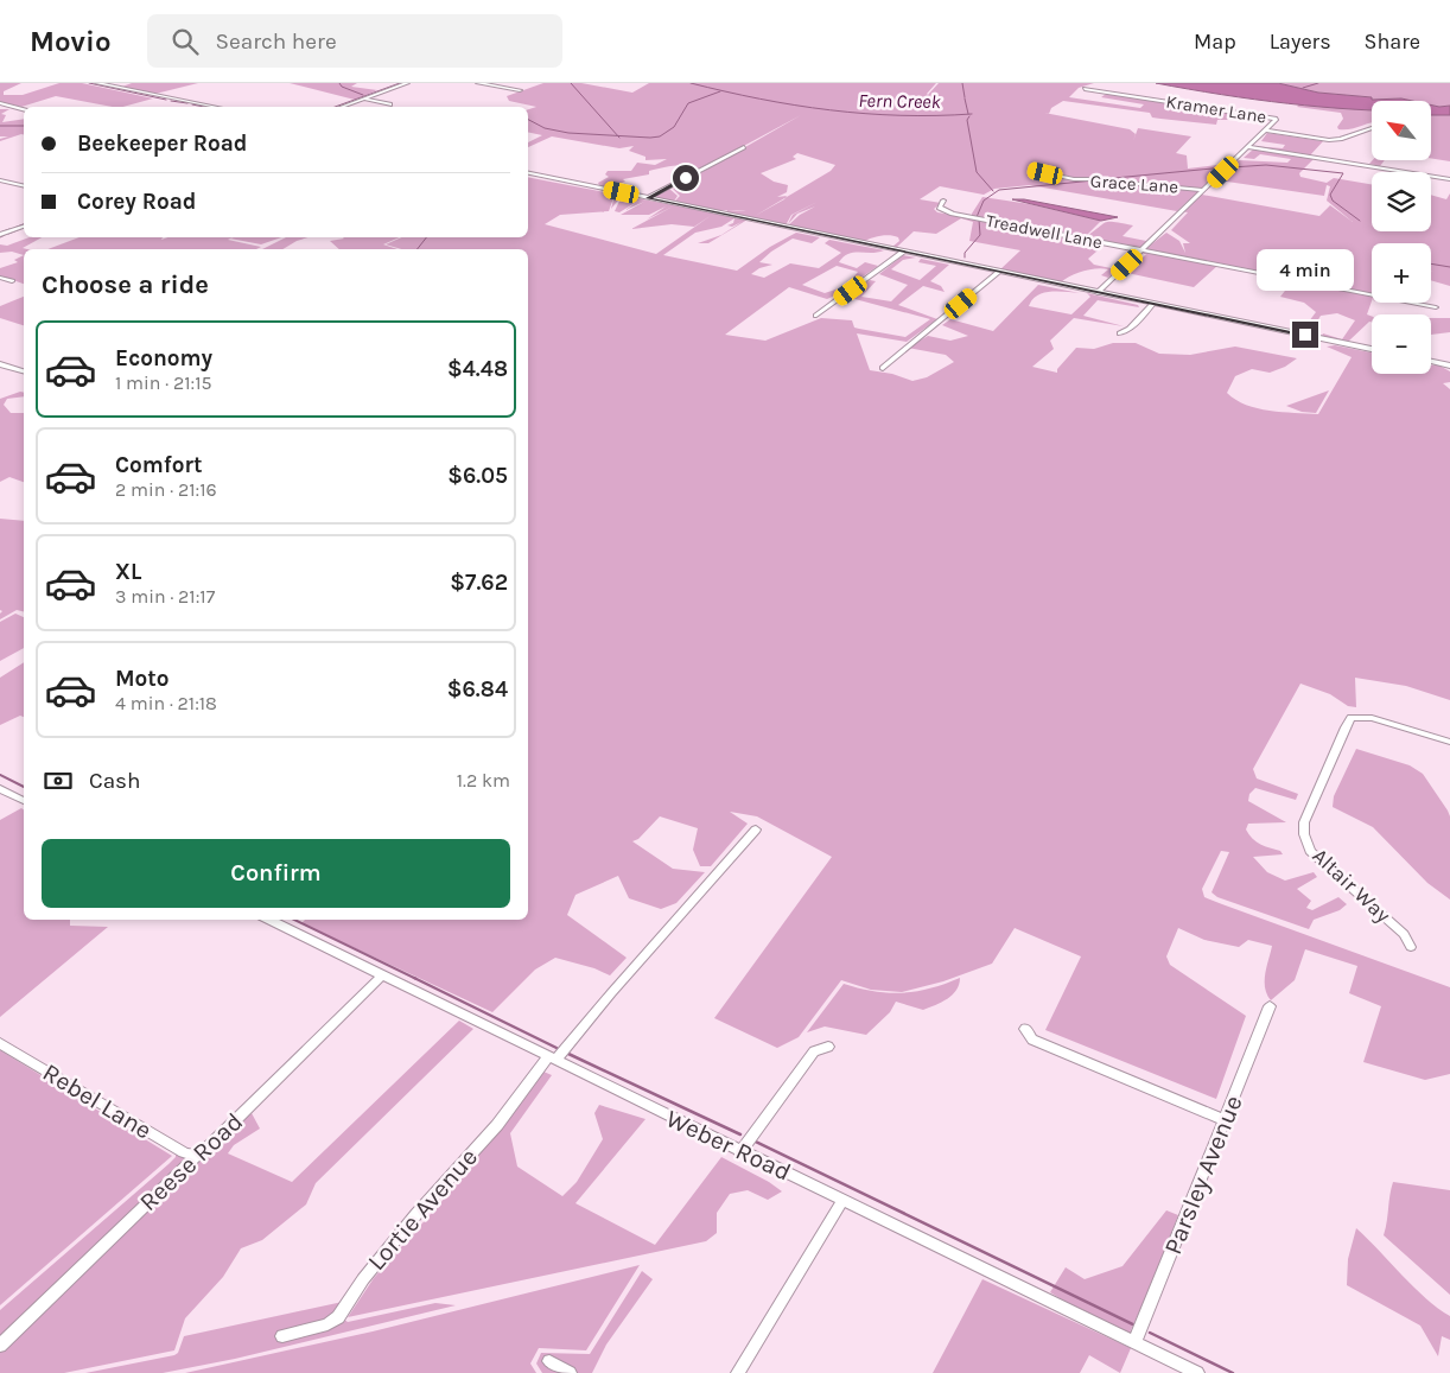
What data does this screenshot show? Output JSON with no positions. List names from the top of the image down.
{
  "streets": {
    "street": [
      "Kramer Lane",
      "Grace Lane",
      "Treadwell Lane",
      "Altair Way",
      "Rebel Lane",
      "Weber Road",
      "Reese Road",
      "Parsley Avenue",
      "Lortie Avenue"
    ]
  },
  "crossings": [
    ["Rebel Lane", "Reese Road"],
    ["Weber Road", "Reese Road"],
    ["Weber Road", "Parsley Avenue"],
    ["Weber Road", "Lortie Avenue"]
  ],
  "water": ["Fern Creek"],
  "north": "top left",
  "page": {
    "header": "Movio",
    "search": "Search here",
    "nav": ["Map", "Layers", "Share"],
    "map_buttons": ["+", "−"],
    "banner": ["Beekeeper Road", "Corey Road"],
    "bubble": "4 min",
    "heading": "Choose a ride",
    "list": [
      {
        "name": "Economy",
        "note": "1 min · 21:15",
        "value": "$4.48"
      },
      {
        "name": "Comfort",
        "note": "2 min · 21:16",
        "value": "$6.05"
      },
      {
        "name": "XL",
        "note": "3 min · 21:17",
        "value": "$7.62"
      },
      {
        "name": "Moto",
        "note": "4 min · 21:18",
        "value": "$6.84"
      }
    ],
    "pay": ["Cash", "1.2 km"],
    "buttons": "Confirm"
  }
}
